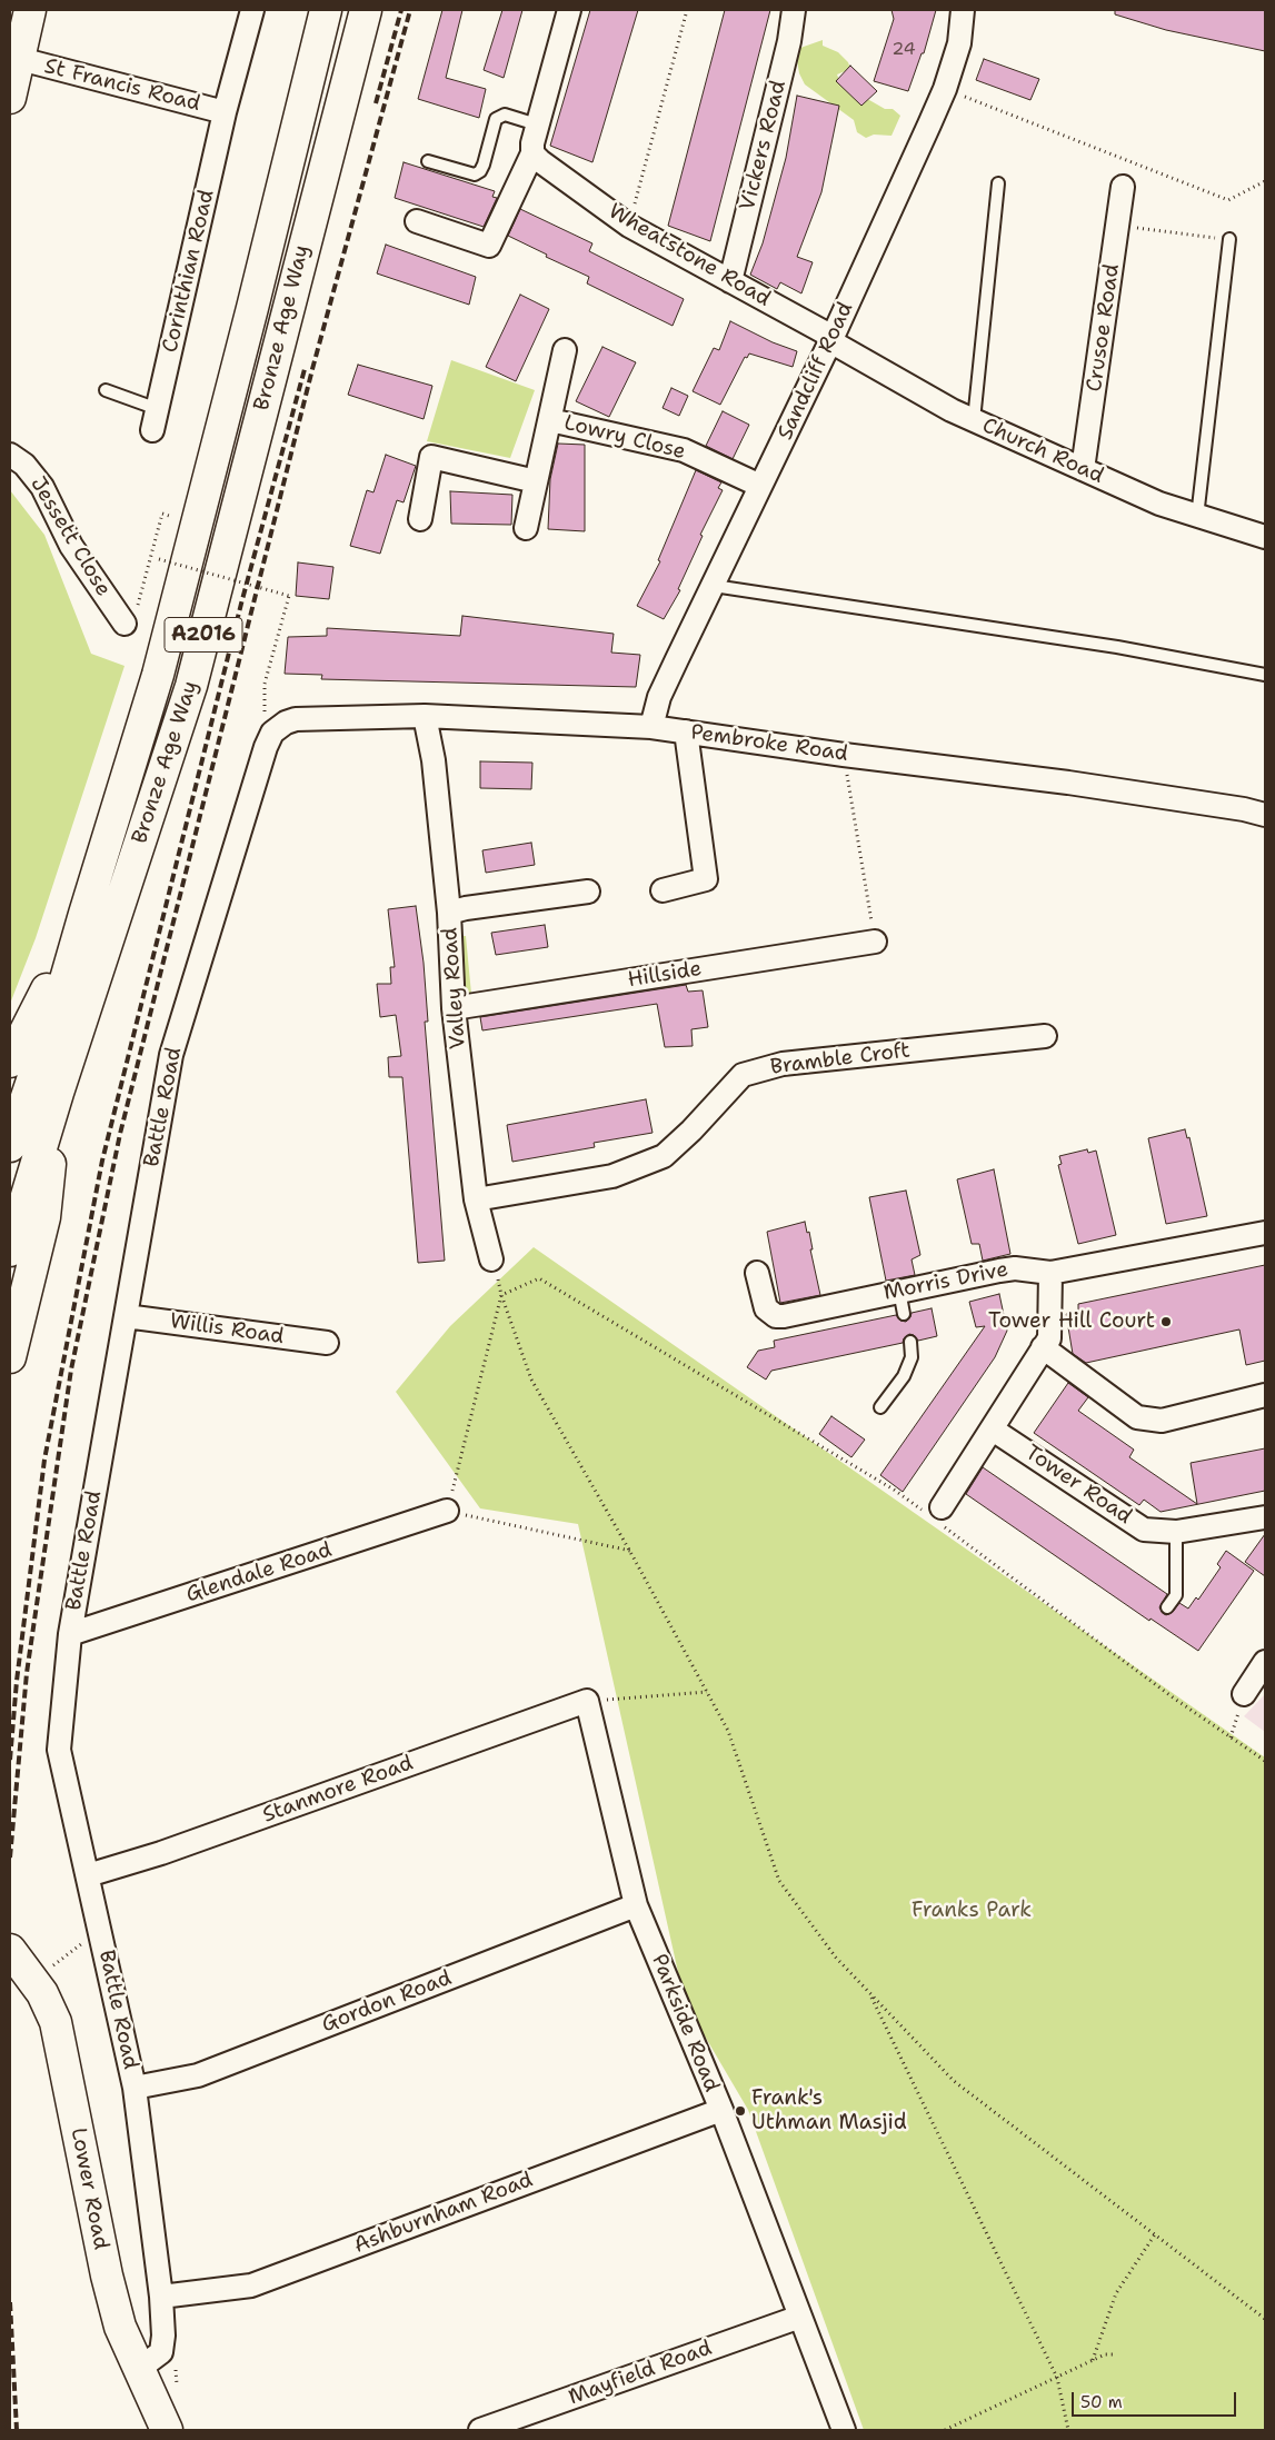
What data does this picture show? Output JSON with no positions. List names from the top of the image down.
{
  "streets": {
    "main road": ["Bronze Age Way", "A2016", "Lower Road"],
    "street": [
      "St Francis Road",
      "Vickers Road",
      "Wheatstone Road",
      "Corinthian Road",
      "Crusoe Road",
      "Sandcliff Road",
      "Lowry Close",
      "Church Road",
      "Jessett Close",
      "Pembroke Road",
      "Hillside",
      "Valley Road",
      "Bramble Croft",
      "Battle Road",
      "Morris Drive",
      "Willis Road",
      "Tower Road",
      "Glendale Road",
      "Stanmore Road",
      "Gordon Road",
      "Parkside Road",
      "Ashburnham Road",
      "Mayfield Road"
    ]
  },
  "crossings": [
    ["St Francis Road", "Corinthian Road"],
    ["Vickers Road", "Wheatstone Road"],
    ["Wheatstone Road", "Sandcliff Road"],
    ["Wheatstone Road", "Church Road"],
    ["Crusoe Road", "Church Road"],
    ["Sandcliff Road", "Lowry Close"],
    ["Sandcliff Road", "Church Road"],
    ["Sandcliff Road", "Pembroke Road"],
    ["Pembroke Road", "Valley Road"],
    ["Pembroke Road", "Battle Road"],
    ["Hillside", "Valley Road"],
    ["Valley Road", "Bramble Croft"],
    ["Battle Road", "Willis Road"],
    ["Battle Road", "Glendale Road"],
    ["Battle Road", "Stanmore Road"],
    ["Battle Road", "Gordon Road"],
    ["Battle Road", "Lower Road"],
    ["Battle Road", "Ashburnham Road"],
    ["Stanmore Road", "Parkside Road"],
    ["Gordon Road", "Parkside Road"],
    ["Parkside Road", "Ashburnham Road"],
    ["Parkside Road", "Mayfield Road"]
  ],
  "parks": ["Franks Park"],
  "places": ["Tower Hill Court", "Frank's Uthman Masjid"],
  "house_numbers": ["24"],
  "scale_bar": "50 m"
}
